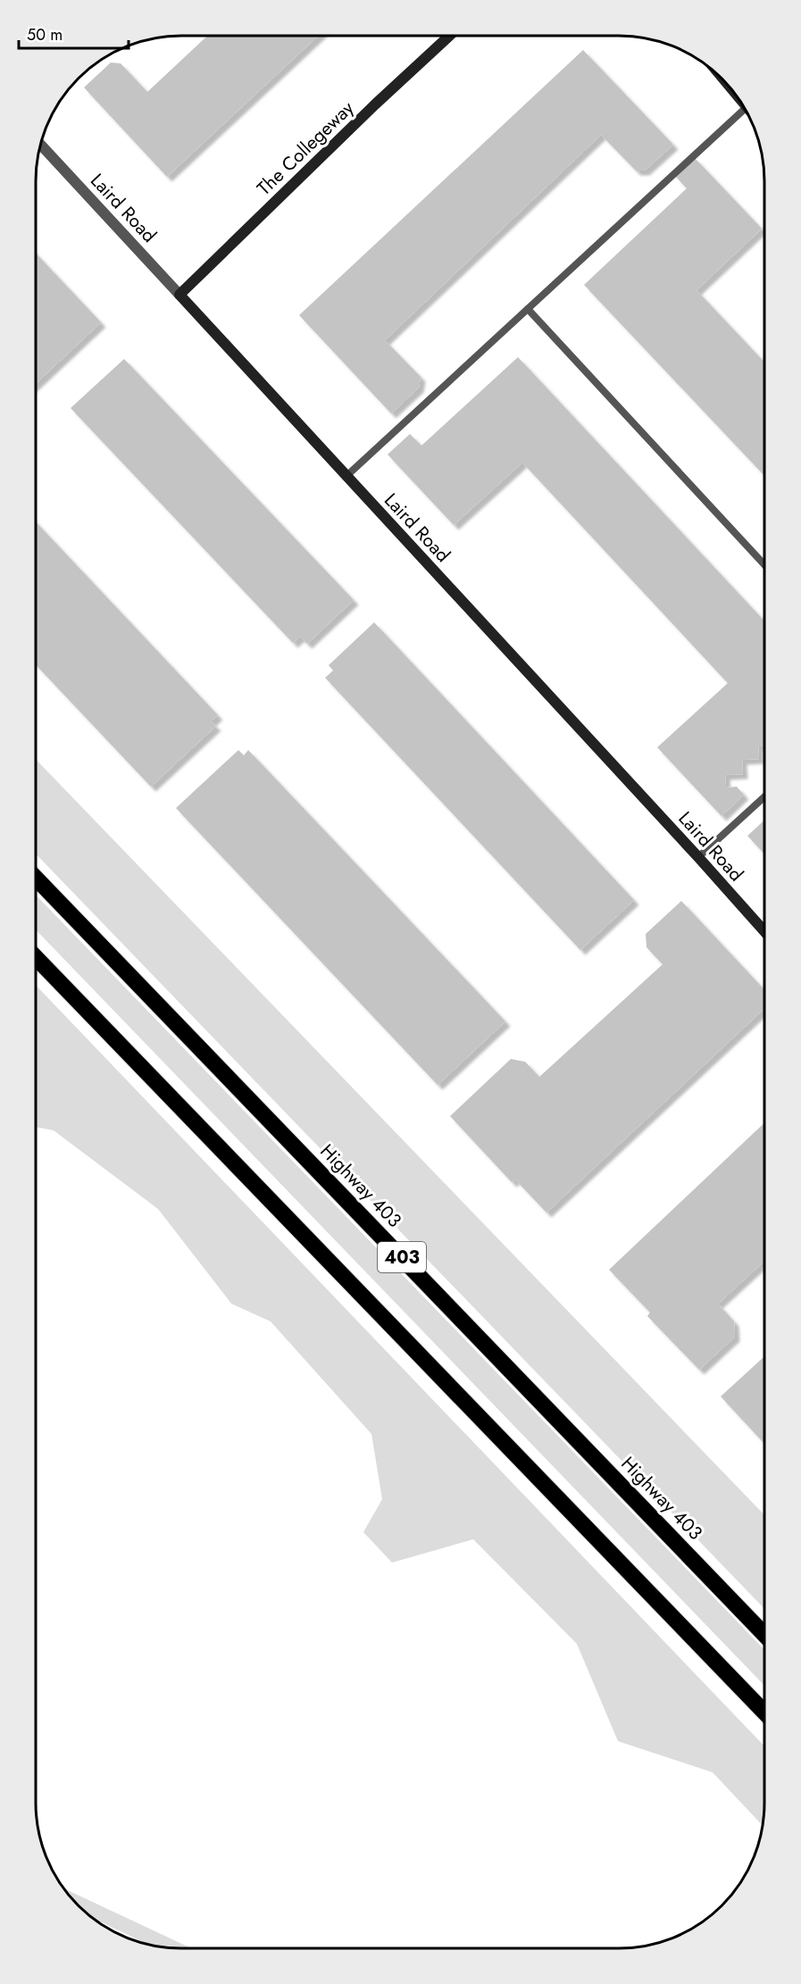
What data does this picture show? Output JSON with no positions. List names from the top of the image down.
{
  "streets": {
    "highway": ["Highway 403", "403"],
    "street": ["The Collegeway", "Laird Road"]
  },
  "crossings": [
    ["The Collegeway", "Laird Road"]
  ],
  "scale_bar": "50 m"
}
